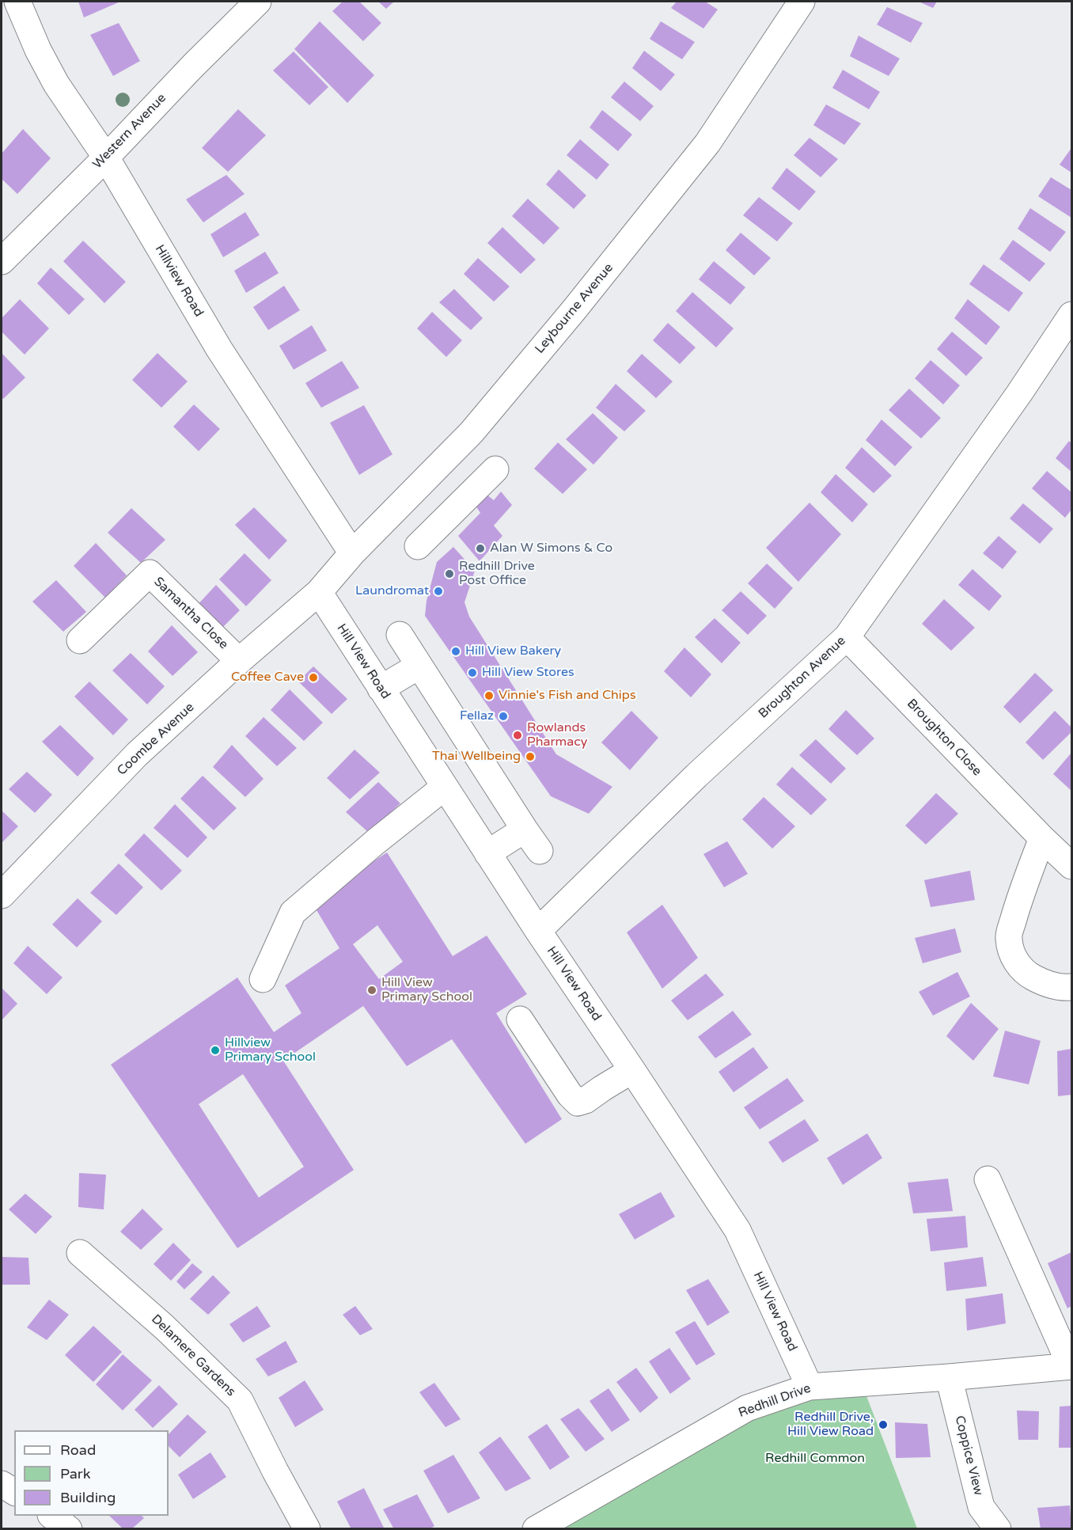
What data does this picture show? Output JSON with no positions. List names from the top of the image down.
{
  "streets": {
    "street": [
      "Western Avenue",
      "Hillview Road",
      "Leybourne Avenue",
      "Samantha Close",
      "Hill View Road",
      "Broughton Avenue",
      "Broughton Close",
      "Coombe Avenue",
      "Delamere Gardens",
      "Redhill Drive",
      "Coppice View"
    ]
  },
  "crossings": [
    ["Western Avenue", "Hillview Road"],
    ["Hillview Road", "Leybourne Avenue"],
    ["Leybourne Avenue", "Hill View Road"],
    ["Leybourne Avenue", "Coombe Avenue"],
    ["Samantha Close", "Coombe Avenue"],
    ["Hill View Road", "Broughton Avenue"],
    ["Hill View Road", "Coombe Avenue"],
    ["Hill View Road", "Redhill Drive"],
    ["Broughton Avenue", "Broughton Close"],
    ["Redhill Drive", "Coppice View"]
  ],
  "parks": ["Redhill Common"],
  "places": [
    "Alan W Simons & Co",
    "Redhill Drive Post Office",
    "Laundromat",
    "Hill View Bakery",
    "Hill View Stores",
    "Coffee Cave",
    "Vinnie's Fish and Chips",
    "Fellaz",
    "Rowlands Pharmacy",
    "Thai Wellbeing",
    "Hill View Primary School",
    "Hillview Primary School",
    "Redhill Drive, Hill View Road"
  ],
  "legend": ["Road", "Park", "Building"]
}
